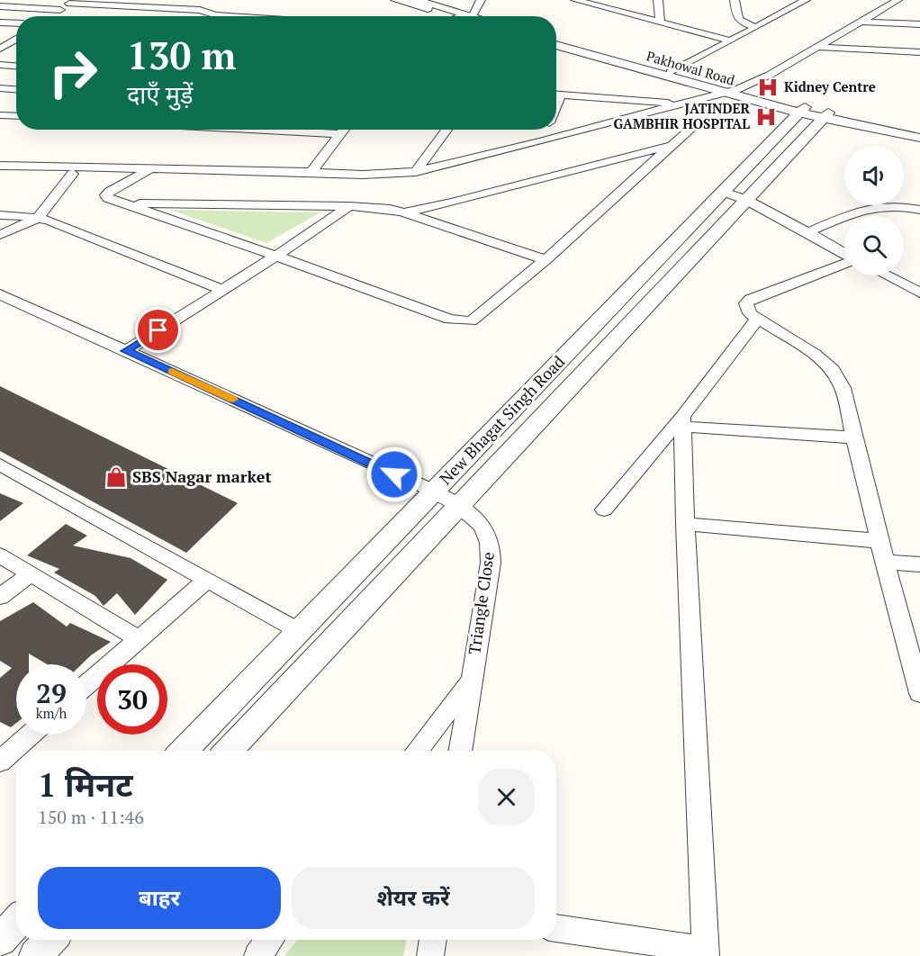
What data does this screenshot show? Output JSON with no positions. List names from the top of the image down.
{
  "streets": {
    "street": ["Pakhowal Road", "New Bhagat Singh Road", "Triangle Close"]
  },
  "crossings": [
    ["Pakhowal Road", "New Bhagat Singh Road"],
    ["New Bhagat Singh Road", "Triangle Close"]
  ],
  "places": {
    "hospital": ["Kidney Centre", "JATINDER GAMBHIR HOSPITAL"],
    "shop": ["SBS Nagar market"]
  },
  "page": {
    "turn": ["130 m", "दाएँ मुड़ें"],
    "speed": "29 km/h",
    "limit": "30",
    "heading": ["1 मिनट", "150 m · 11:46"],
    "buttons": ["बाहर", "शेयर करें"]
  }
}
